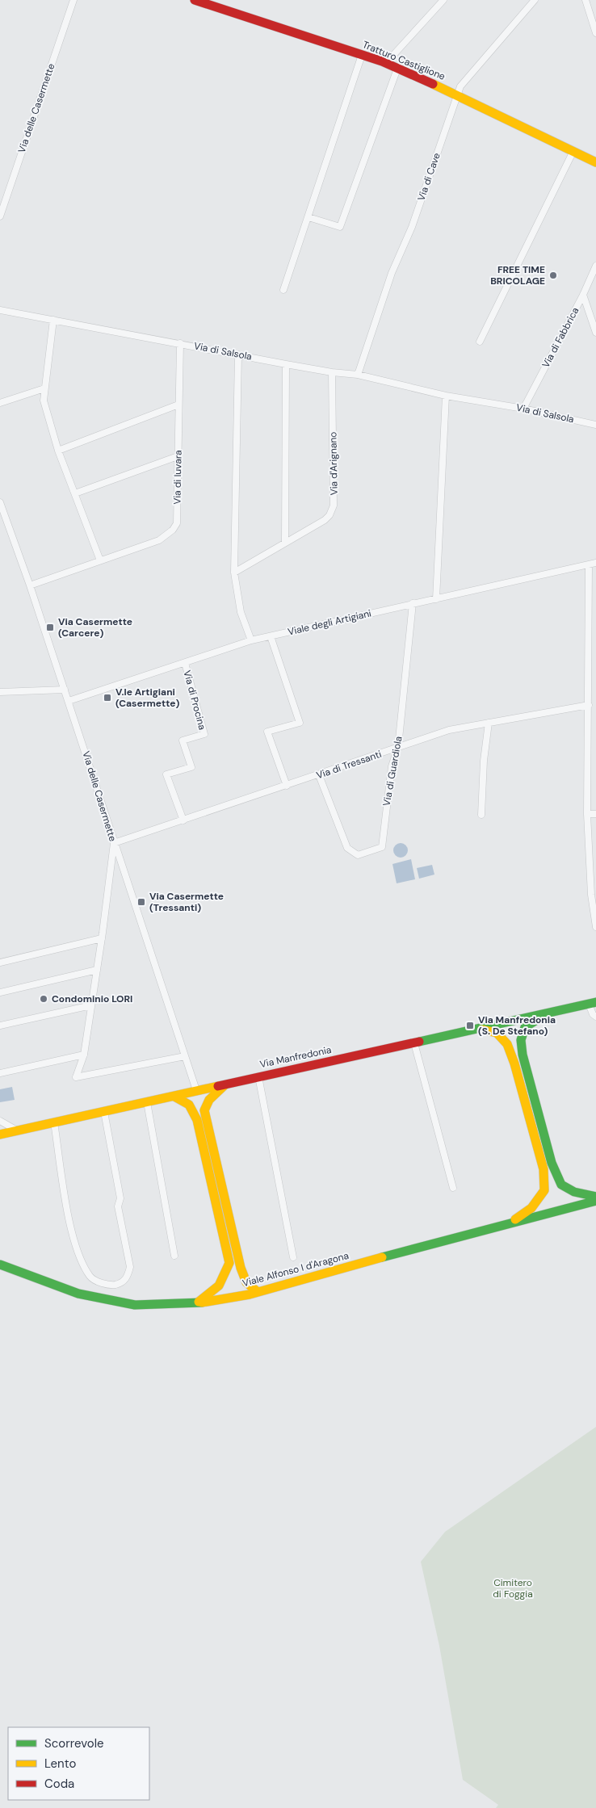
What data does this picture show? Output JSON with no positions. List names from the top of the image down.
{
  "streets": {
    "main road": ["Tratturo Castiglione", "Via Manfredonia", "Viale Alfonso I d'Aragona"],
    "street": [
      "Via delle Casermette",
      "Via di Cave",
      "Via di Fabbrica",
      "Via di Salsola",
      "Via d'Arignano",
      "Via di Iuvara",
      "Viale degli Artigiani",
      "Via di Procina",
      "Via di Tressanti",
      "Via di Guardiola"
    ]
  },
  "crossings": [
    ["Tratturo Castiglione", "Via di Cave"],
    ["Via delle Casermette", "Via di Iuvara"],
    ["Via delle Casermette", "Viale degli Artigiani"],
    ["Via delle Casermette", "Via di Tressanti"],
    ["Via delle Casermette", "Via Manfredonia"],
    ["Via di Cave", "Via di Salsola"],
    ["Via di Fabbrica", "Via di Salsola"],
    ["Via di Salsola", "Via d'Arignano"],
    ["Via di Salsola", "Via di Iuvara"],
    ["Viale degli Artigiani", "Via di Procina"],
    ["Viale degli Artigiani", "Via di Guardiola"],
    ["Via di Procina", "Via di Tressanti"],
    ["Via di Tressanti", "Via di Guardiola"]
  ],
  "parks": ["Cimitero di Foggia"],
  "places": {
    "other": ["FREE TIME BRICOLAGE", "Condominio LORI"],
    "transit": [
      "Via Casermette (Carcere)",
      "V.le Artigiani (Casermette)",
      "Via Casermette (Tressanti)",
      "Via Manfredonia (S. De Stefano)"
    ]
  },
  "legend": ["Scorrevole", "Lento", "Coda"]
}
